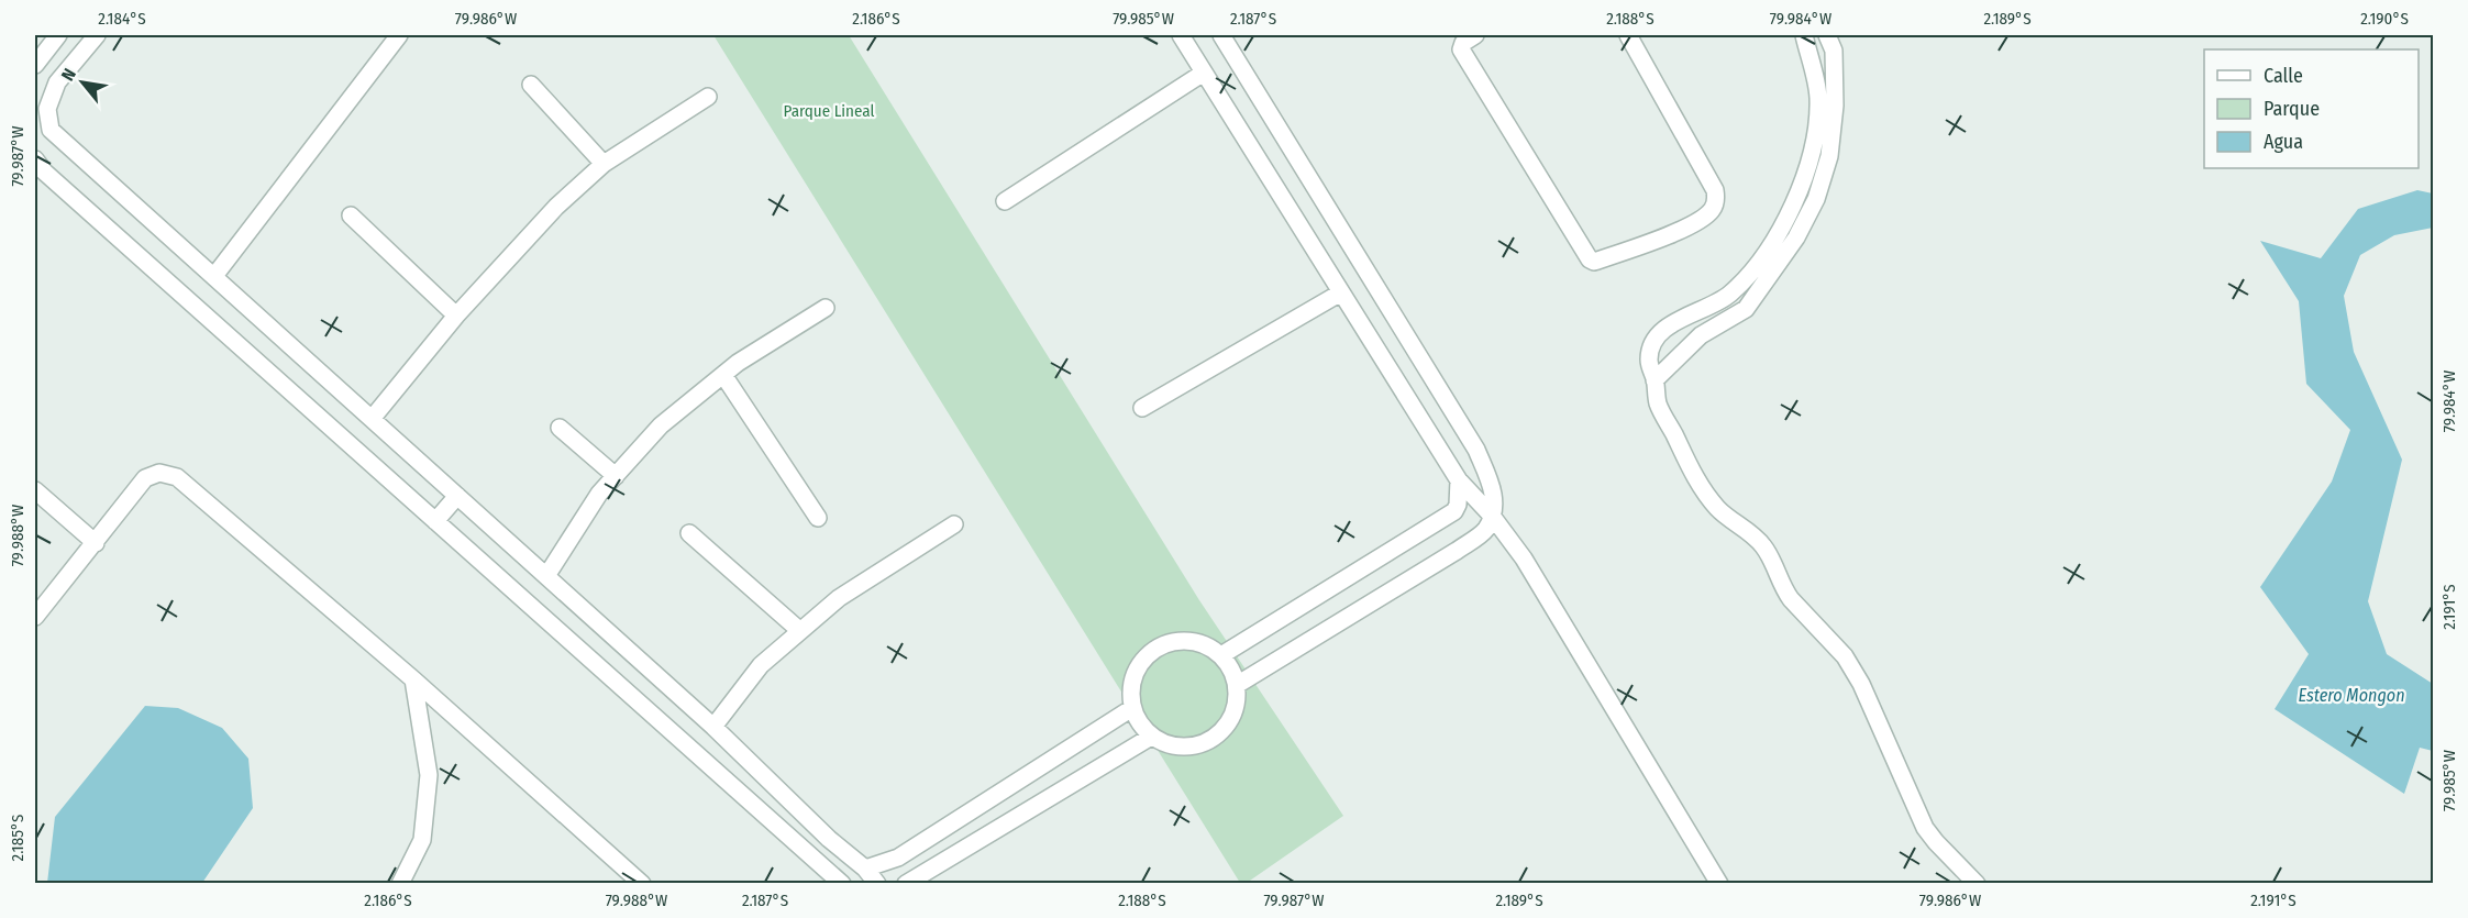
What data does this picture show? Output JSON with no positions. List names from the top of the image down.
{
  "water": ["Estero Mongon"],
  "parks": ["Parque Lineal"],
  "legend": ["Calle", "Parque", "Agua"],
  "north": "top left",
  "coordinates": [
    "2.184°S",
    "79.986°W",
    "2.186°S",
    "79.985°W",
    "2.187°S",
    "2.188°S",
    "79.984°W",
    "2.189°S",
    "2.190°S",
    "79.987°W",
    "79.988°W",
    "2.191°S",
    "2.185°S"
  ]
}
